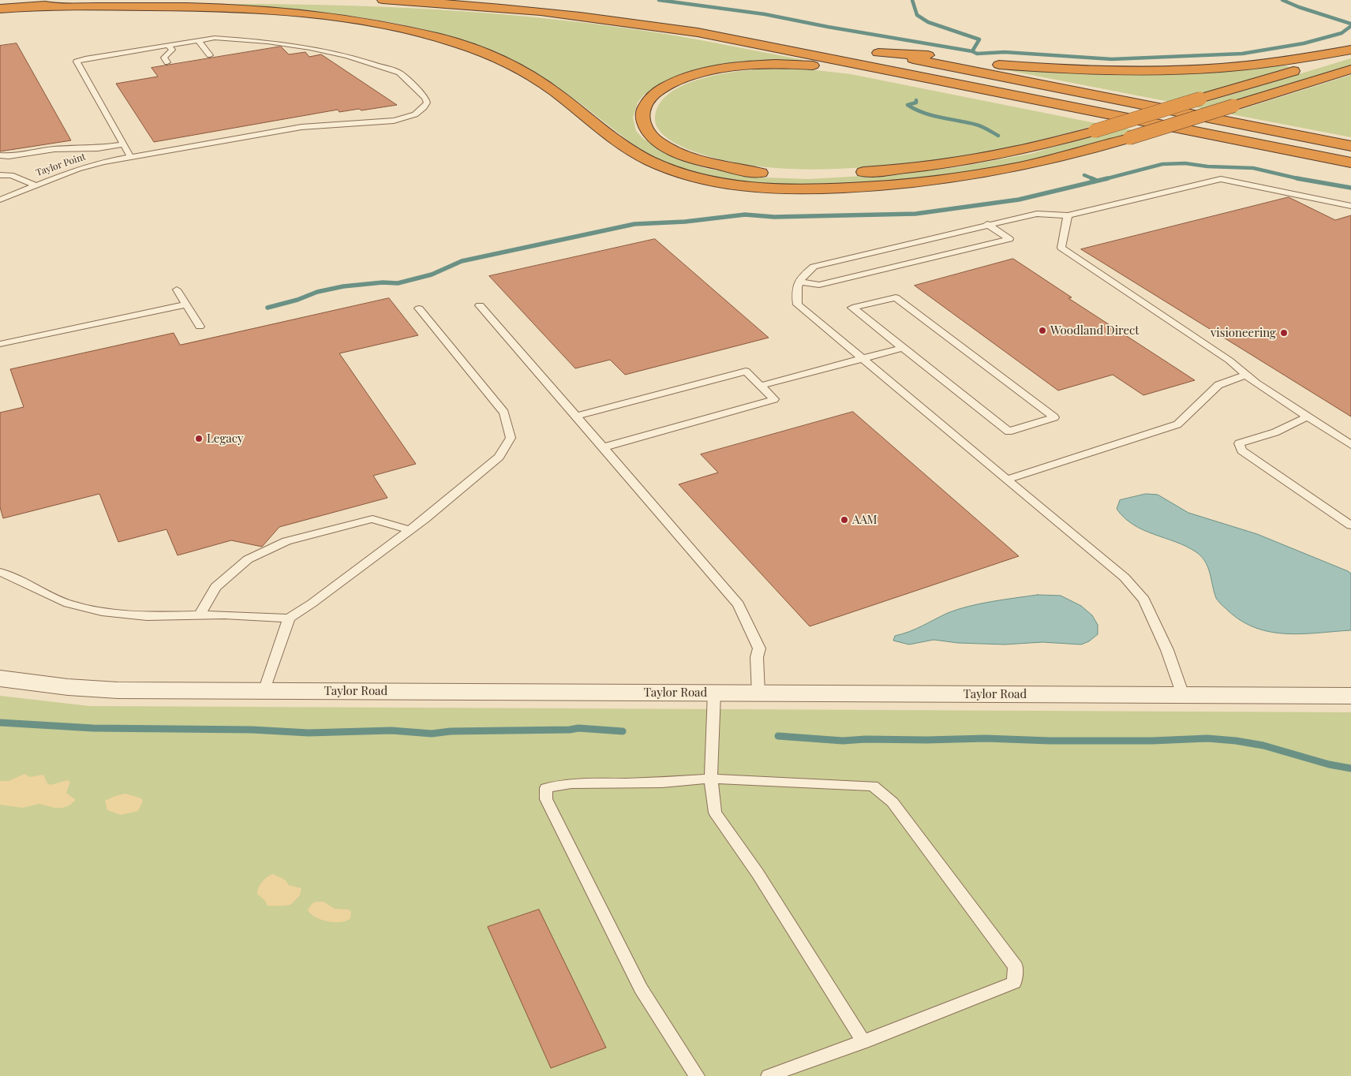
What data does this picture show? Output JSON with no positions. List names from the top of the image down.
{
  "streets": {
    "street": ["Taylor Road"],
    "lane": ["Taylor Point"]
  },
  "places": [
    "Woodland Direct",
    "visioneering",
    "Legacy",
    "AAM"
  ]
}
